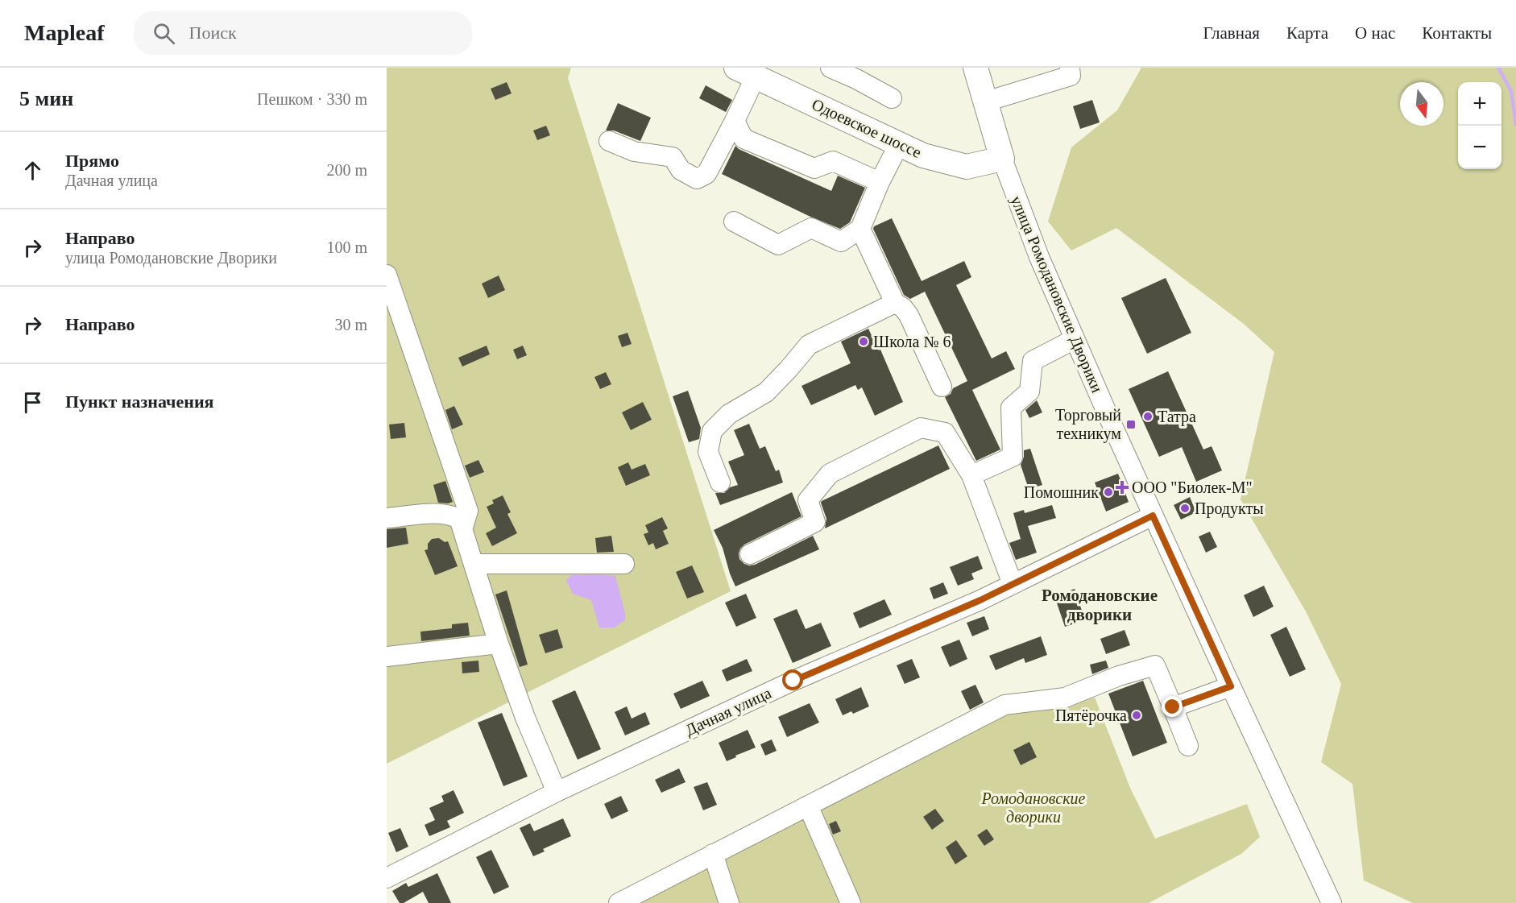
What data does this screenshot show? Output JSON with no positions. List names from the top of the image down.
{
  "streets": {
    "main road": ["Одоевское шоссе"],
    "street": ["улица Ромодановские Дворики", "Дачная улица"]
  },
  "crossings": [
    ["Одоевское шоссе", "улица Ромодановские Дворики"],
    ["улица Ромодановские Дворики", "Дачная улица"]
  ],
  "districts": ["Ромодановские дворики"],
  "parks": ["Ромодановские дворики"],
  "places": {
    "other": [
      "Школа № 6",
      "Татра",
      "Помошник",
      "Продукты",
      "Пятёрочка"
    ],
    "transit": ["Торговый техникум"],
    "health": ["ООО \"Биолек-М\""]
  },
  "north": "bottom",
  "page": {
    "header": "Mapleaf",
    "search": "Поиск",
    "nav": [
      "Главная",
      "Карта",
      "О нас",
      "Контакты"
    ],
    "heading": ["5 мин", "Пешком · 330 m"],
    "map_buttons": ["+", "−"],
    "list": [
      ["Прямо", "Дачная улица", "200 m"],
      ["Направо", "улица Ромодановские Дворики", "100 m"],
      ["Направо", "30 m"],
      "Пункт назначения"
    ]
  }
}
